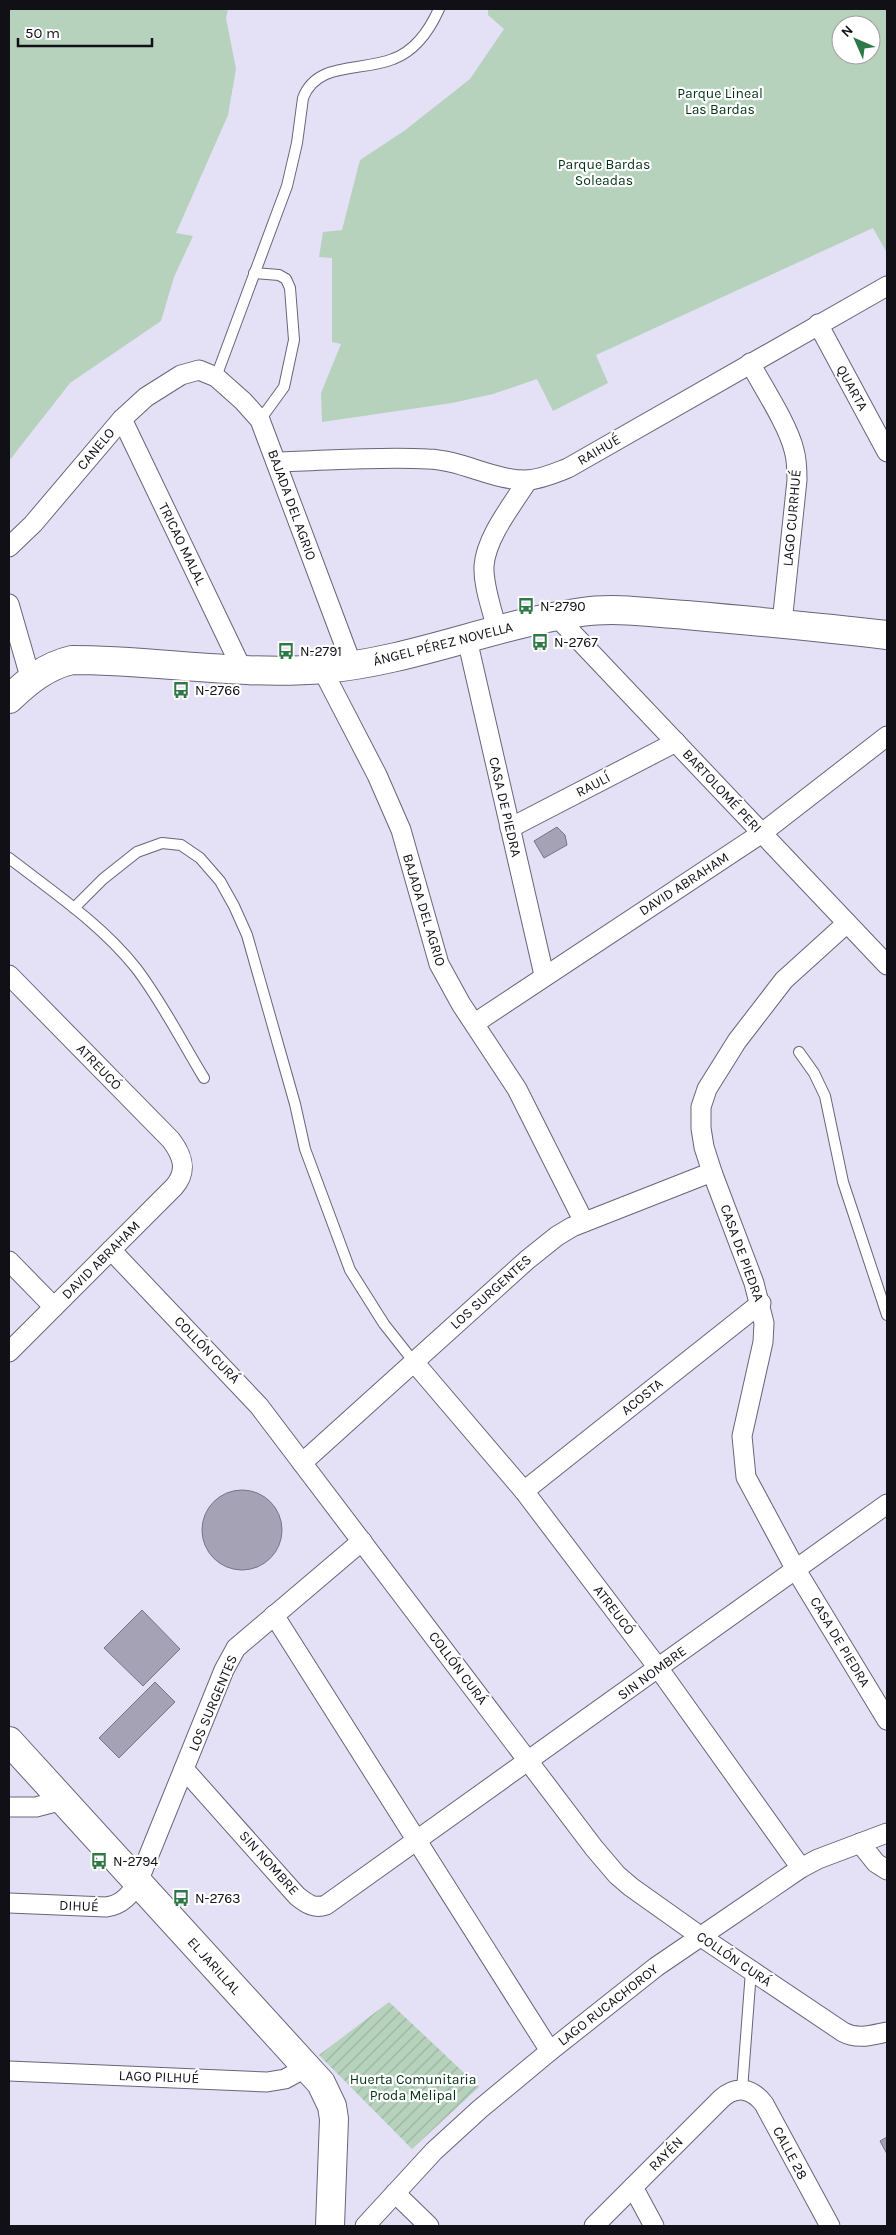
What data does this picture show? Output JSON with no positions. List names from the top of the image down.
{
  "streets": {
    "main road": ["ÁNGEL PÉREZ NOVELLA", "EL JARILLAL"],
    "street": [
      "QUARTA",
      "CANELO",
      "RAIHUÉ",
      "BAJADA DEL AGRIO",
      "LAGO CURRHUÉ",
      "TRICAO MALAL",
      "RAULÍ",
      "BARTOLOMÉ PERI",
      "CASA DE PIEDRA",
      "DAVID ABRAHAM",
      "ATREUCÓ",
      "LOS SURGENTES",
      "COLLÓN CURÁ",
      "ACOSTA",
      "SIN NOMBRE",
      "DIHUÉ",
      "LAGO RUCACHOROY",
      "LAGO PILHUÉ",
      "CALLE 28",
      "RAYÉN"
    ]
  },
  "crossings": [
    ["QUARTA", "RAIHUÉ"],
    ["CANELO", "BAJADA DEL AGRIO"],
    ["CANELO", "TRICAO MALAL"],
    ["RAIHUÉ", "BAJADA DEL AGRIO"],
    ["RAIHUÉ", "LAGO CURRHUÉ"],
    ["BAJADA DEL AGRIO", "ÁNGEL PÉREZ NOVELLA"],
    ["BAJADA DEL AGRIO", "DAVID ABRAHAM"],
    ["BAJADA DEL AGRIO", "LOS SURGENTES"],
    ["LAGO CURRHUÉ", "ÁNGEL PÉREZ NOVELLA"],
    ["TRICAO MALAL", "ÁNGEL PÉREZ NOVELLA"],
    ["ÁNGEL PÉREZ NOVELLA", "BARTOLOMÉ PERI"],
    ["ÁNGEL PÉREZ NOVELLA", "CASA DE PIEDRA"],
    ["RAULÍ", "BARTOLOMÉ PERI"],
    ["RAULÍ", "CASA DE PIEDRA"],
    ["BARTOLOMÉ PERI", "CASA DE PIEDRA"],
    ["BARTOLOMÉ PERI", "DAVID ABRAHAM"],
    ["CASA DE PIEDRA", "DAVID ABRAHAM"],
    ["CASA DE PIEDRA", "LOS SURGENTES"],
    ["CASA DE PIEDRA", "ACOSTA"],
    ["CASA DE PIEDRA", "SIN NOMBRE"],
    ["DAVID ABRAHAM", "ATREUCÓ"],
    ["DAVID ABRAHAM", "COLLÓN CURÁ"],
    ["ATREUCÓ", "LOS SURGENTES"],
    ["ATREUCÓ", "ACOSTA"],
    ["ATREUCÓ", "SIN NOMBRE"],
    ["ATREUCÓ", "LAGO RUCACHOROY"],
    ["LOS SURGENTES", "COLLÓN CURÁ"],
    ["LOS SURGENTES", "SIN NOMBRE"],
    ["LOS SURGENTES", "DIHUÉ"],
    ["LOS SURGENTES", "EL JARILLAL"],
    ["COLLÓN CURÁ", "SIN NOMBRE"],
    ["COLLÓN CURÁ", "LAGO RUCACHOROY"],
    ["DIHUÉ", "EL JARILLAL"],
    ["EL JARILLAL", "LAGO PILHUÉ"],
    ["CALLE 28", "RAYÉN"]
  ],
  "parks": ["Parque Lineal Las Bardas", "Parque Bardas Soleadas", "Huerta Comunitaria Proda Melipal"],
  "places": {
    "bus stop": [
      "N-2790",
      "N-2767",
      "N-2791",
      "N-2766",
      "N-2794",
      "N-2763"
    ]
  },
  "scale_bar": "50 m",
  "north": "top left"
}
